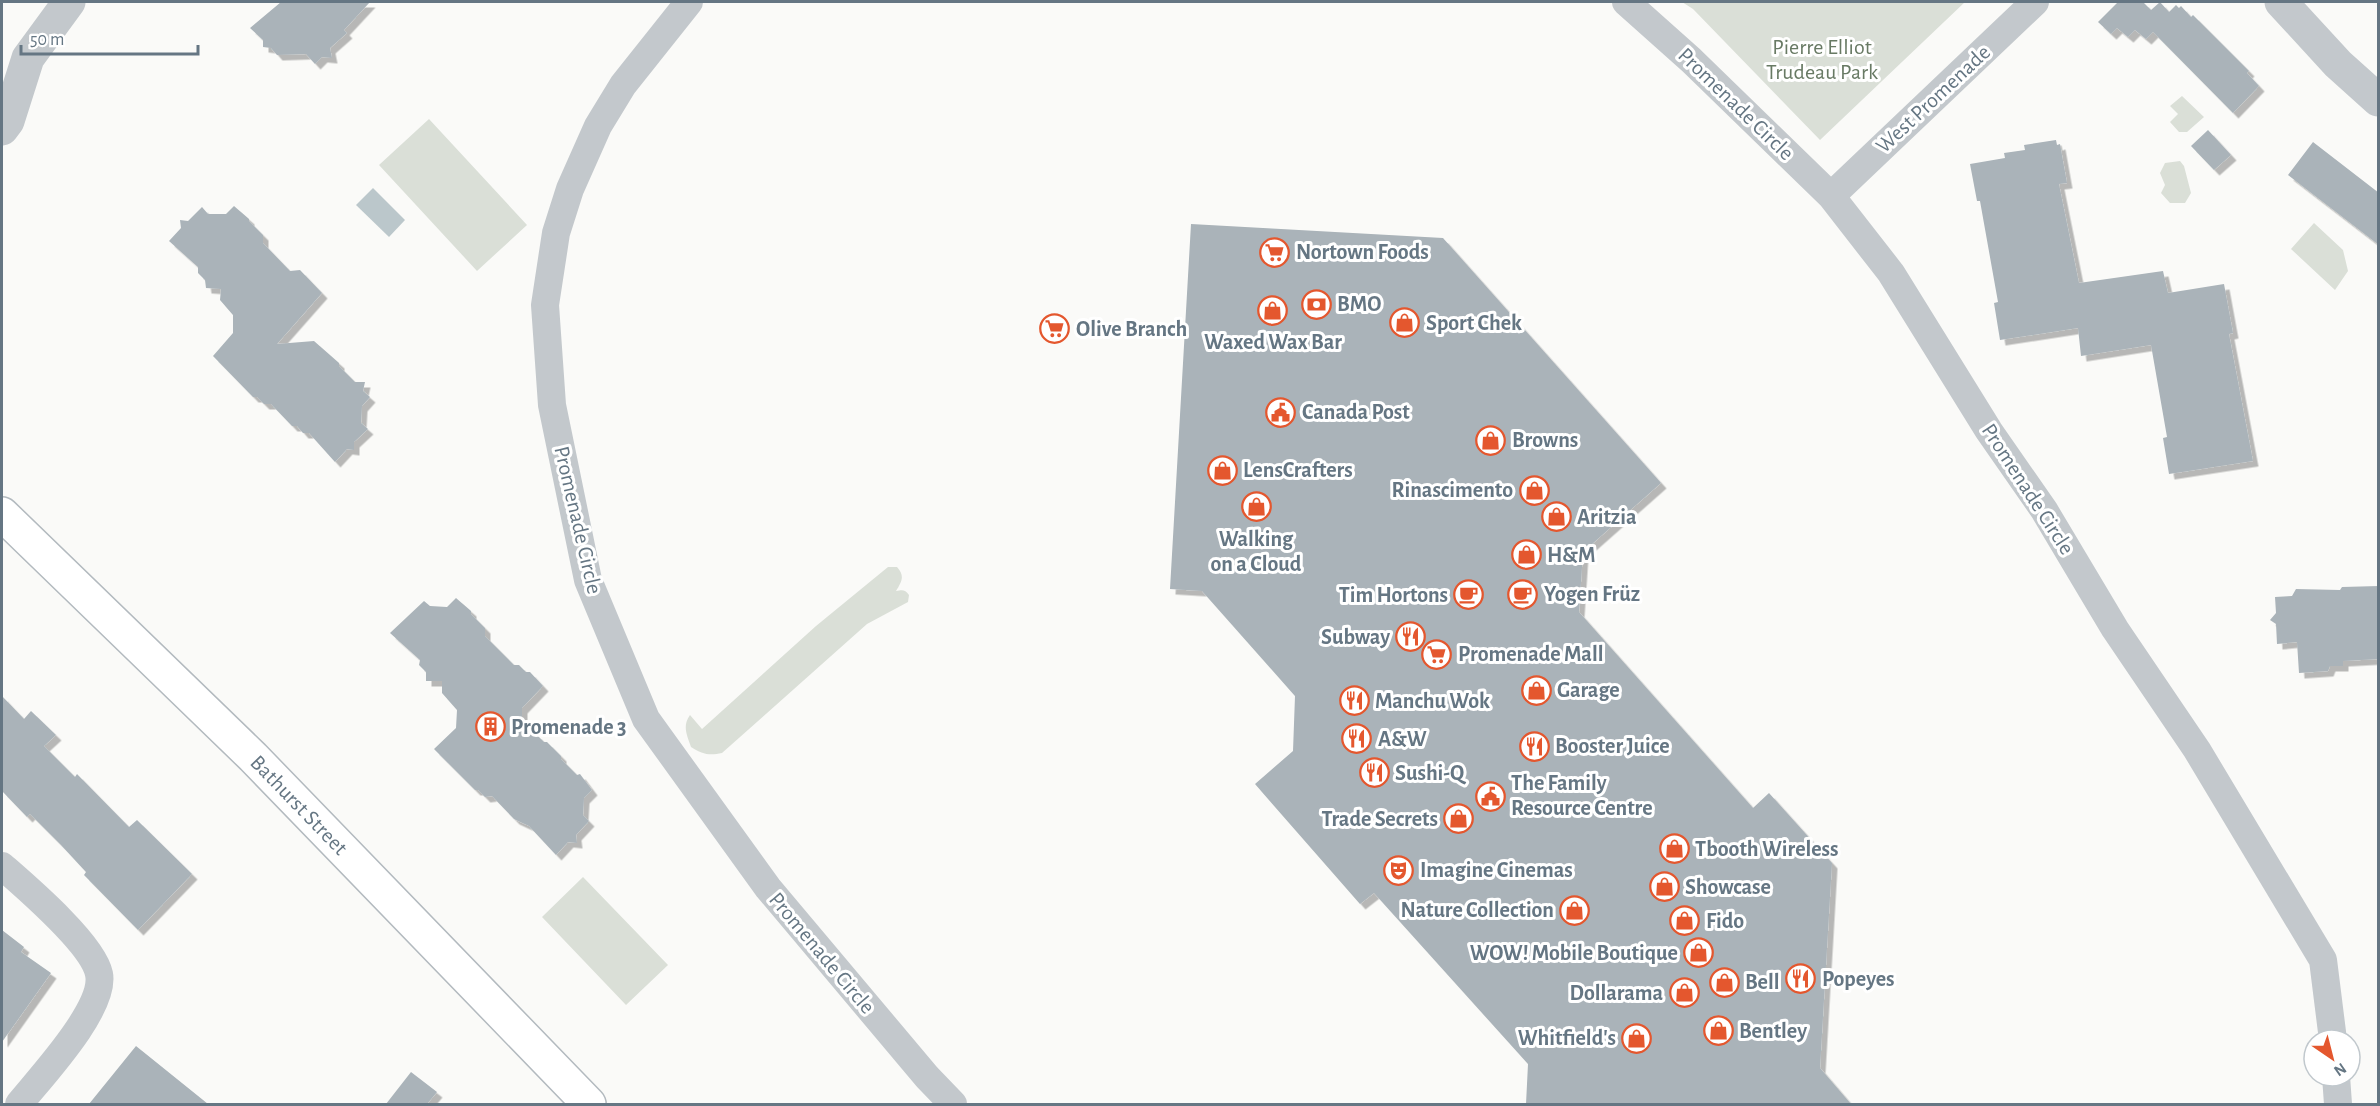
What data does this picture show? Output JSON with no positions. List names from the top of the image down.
{
  "streets": {
    "main road": ["Bathurst Street"],
    "street": ["West Promenade", "Promenade Circle"]
  },
  "crossings": [
    ["West Promenade", "Promenade Circle"]
  ],
  "parks": ["Pierre Elliot Trudeau Park"],
  "places": {
    "supermarket": ["Nortown Foods", "Olive Branch", "Promenade Mall"],
    "bank": ["BMO"],
    "shop": [
      "Waxed Wax Bar",
      "Sport Chek",
      "Browns",
      "LensCrafters",
      "Rinascimento",
      "Walking on a Cloud",
      "Aritzia",
      "H&M",
      "Garage",
      "Trade Secrets",
      "Tbooth Wireless",
      "Showcase",
      "Nature Collection",
      "Fido",
      "WOW! Mobile Boutique",
      "Bell",
      "Dollarama",
      "Bentley",
      "Whitfield's"
    ],
    "public building": ["Canada Post", "The Family Resource Centre"],
    "cafe": ["Yogen Früz", "Tim Hortons"],
    "restaurant": [
      "Subway",
      "Manchu Wok",
      "A&W",
      "Booster Juice",
      "Sushi-Q",
      "Popeyes"
    ],
    "building": ["Promenade 3"],
    "theatre": ["Imagine Cinemas"]
  },
  "scale_bar": "50 m",
  "north": "bottom right"
}
